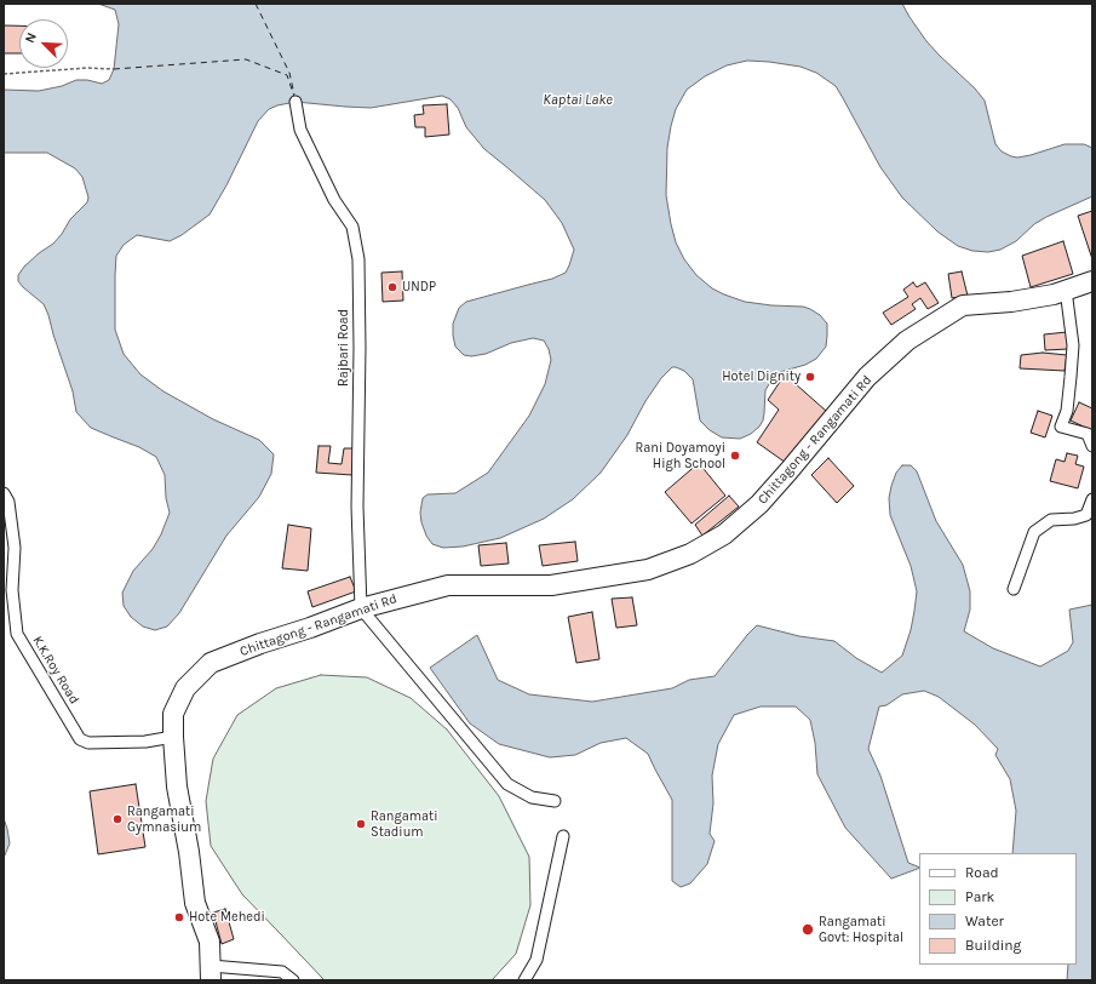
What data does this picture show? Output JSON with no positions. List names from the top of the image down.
{
  "streets": {
    "highway": ["Chittagong - Rangamati Rd"],
    "street": ["Rajbari Road", "K.K.Roy Road"]
  },
  "crossings": [
    ["Rajbari Road", "Chittagong - Rangamati Rd"],
    ["Chittagong - Rangamati Rd", "K.K.Roy Road"]
  ],
  "water": ["Kaptai Lake"],
  "places": [
    "UNDP",
    "Hotel Dignity",
    "Rani Doyamoyi High School",
    "Rangamati Gymnasium",
    "Rangamati Stadium",
    "Hote Mehedi",
    "Rangamati Govt: Hospital"
  ],
  "legend": [
    "Road",
    "Park",
    "Water",
    "Building"
  ],
  "north": "top left"
}
